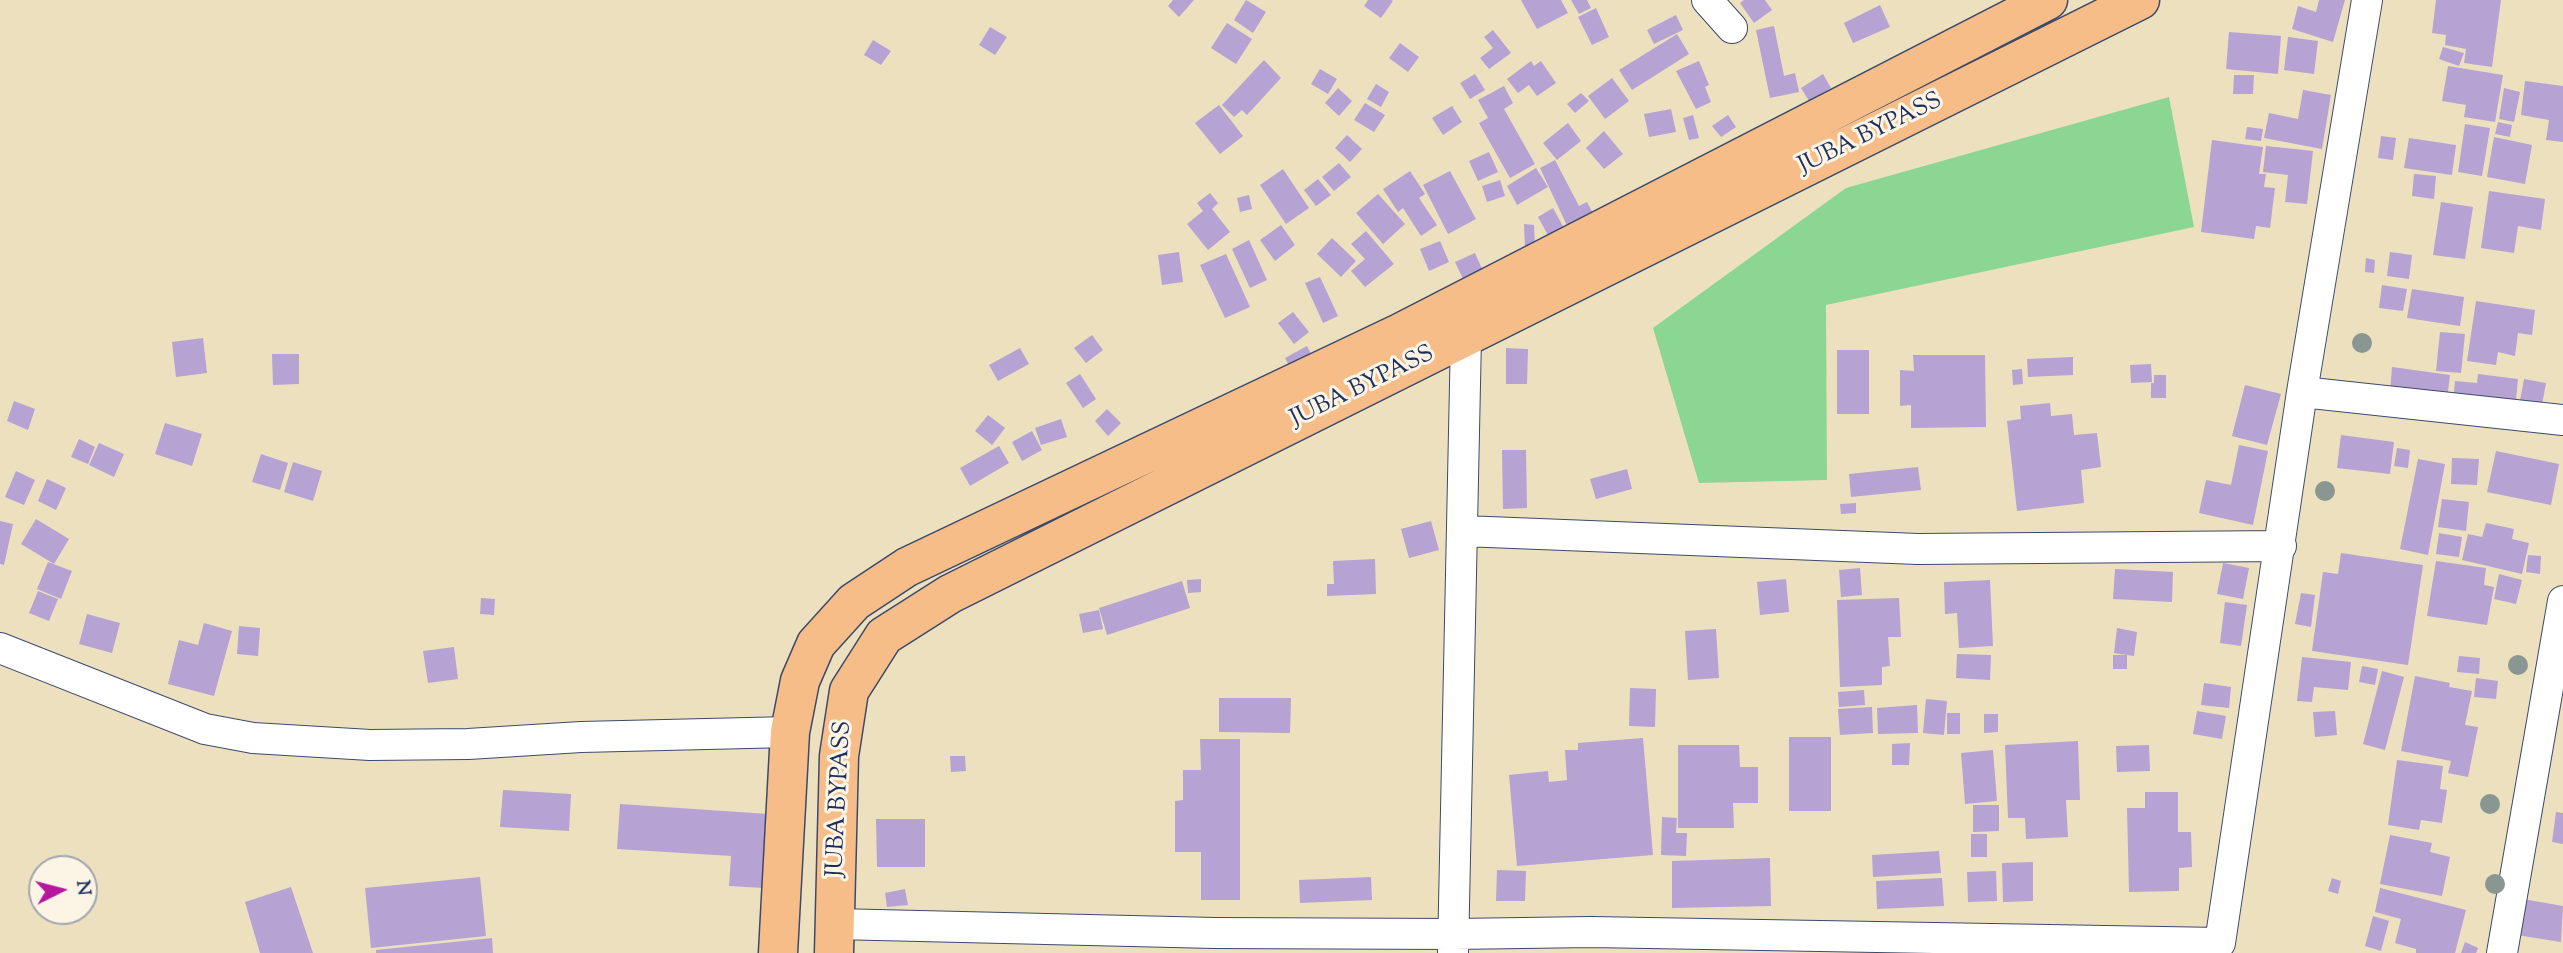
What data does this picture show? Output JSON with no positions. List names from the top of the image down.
{
  "streets": {
    "main road": ["JUBA BYPASS"]
  },
  "north": "right"
}
